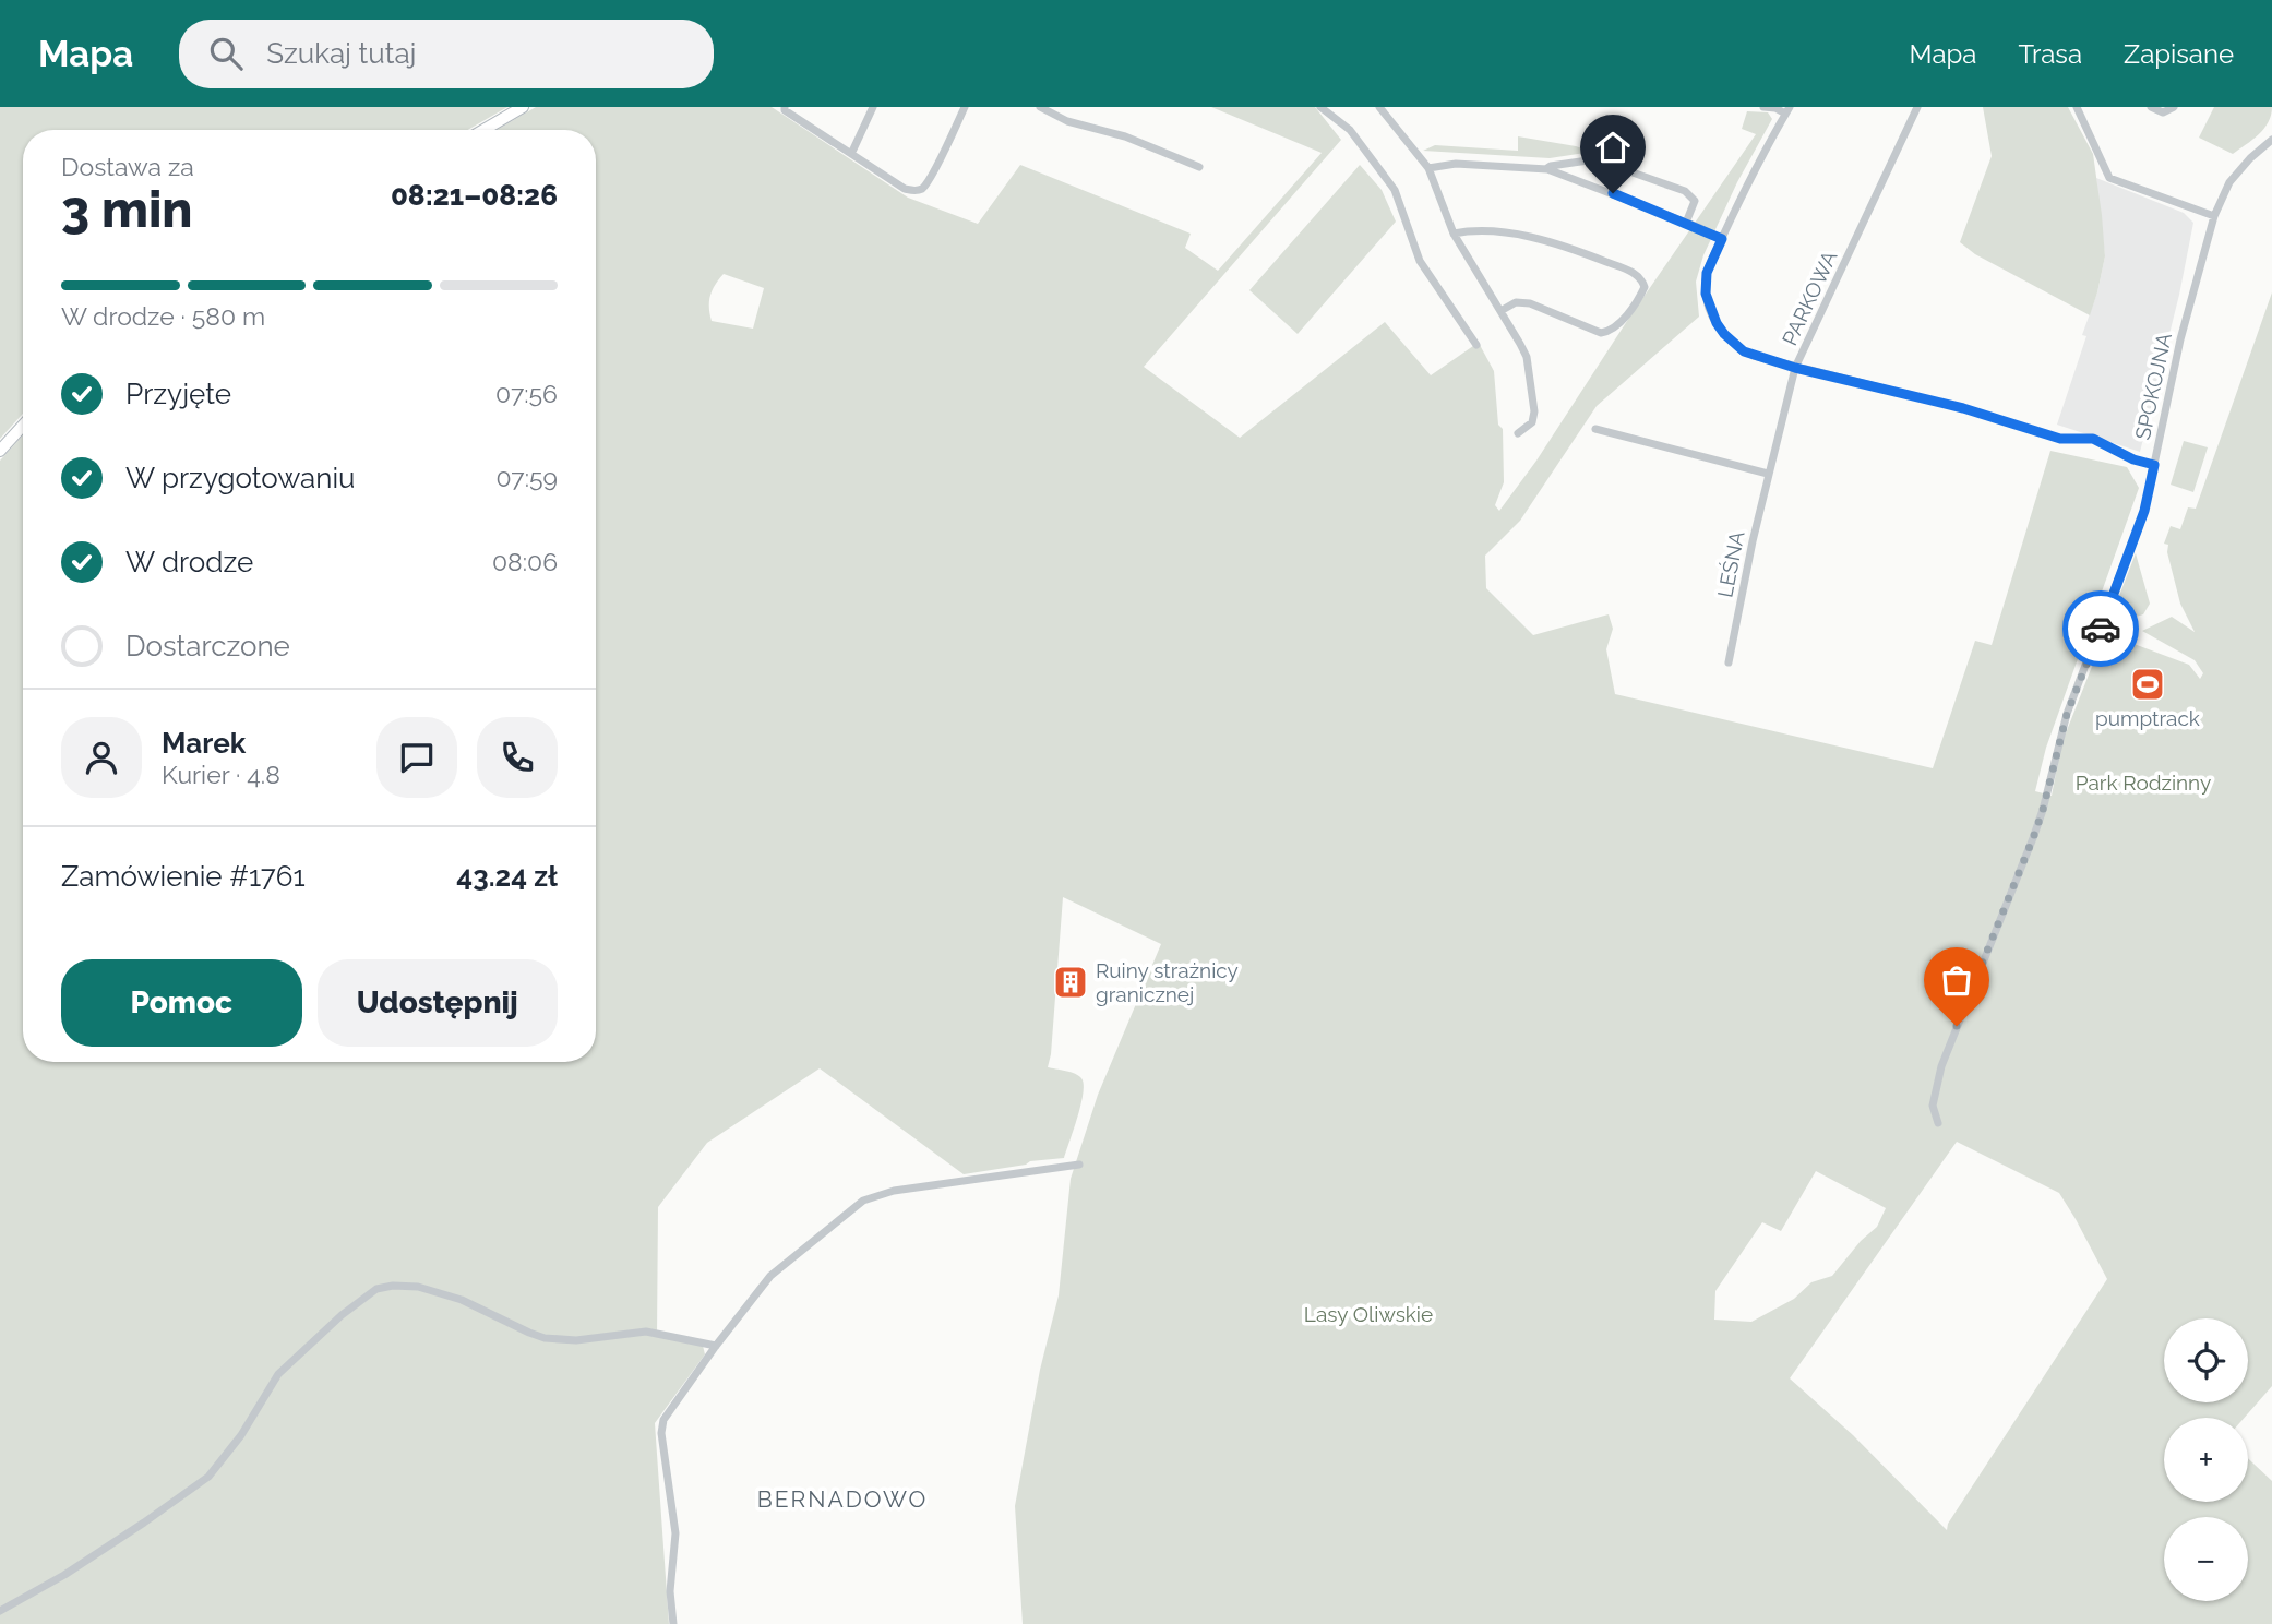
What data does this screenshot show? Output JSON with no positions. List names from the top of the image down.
{
  "streets": {
    "street": ["PARKOWA", "SPOKOJNA", "LEŚNA"]
  },
  "crossings": [
    ["PARKOWA", "LEŚNA"]
  ],
  "districts": ["BERNADOWO"],
  "parks": ["Park Rodzinny", "Lasy Oliwskie"],
  "places": {
    "sports": ["pumptrack"],
    "building": ["Ruiny strażnicy granicznej"]
  },
  "page": {
    "header": "Mapa",
    "search": "Szukaj tutaj",
    "nav": ["Mapa", "Trasa", "Zapisane"],
    "heading": ["3 min", "Dostawa za", "08:21–08:26"],
    "panel": [
      "Marek",
      "Kurier · 4.8",
      "Zamówienie #1761",
      "43.24 zł"
    ],
    "bar": "W drodze · 580 m",
    "list": [
      ["Przyjęte", "07:56"],
      ["W przygotowaniu", "07:59"],
      ["W drodze", "08:06"],
      "Dostarczone"
    ],
    "buttons": ["Pomoc", "Udostępnij"],
    "map_buttons": ["+", "−"]
  }
}
